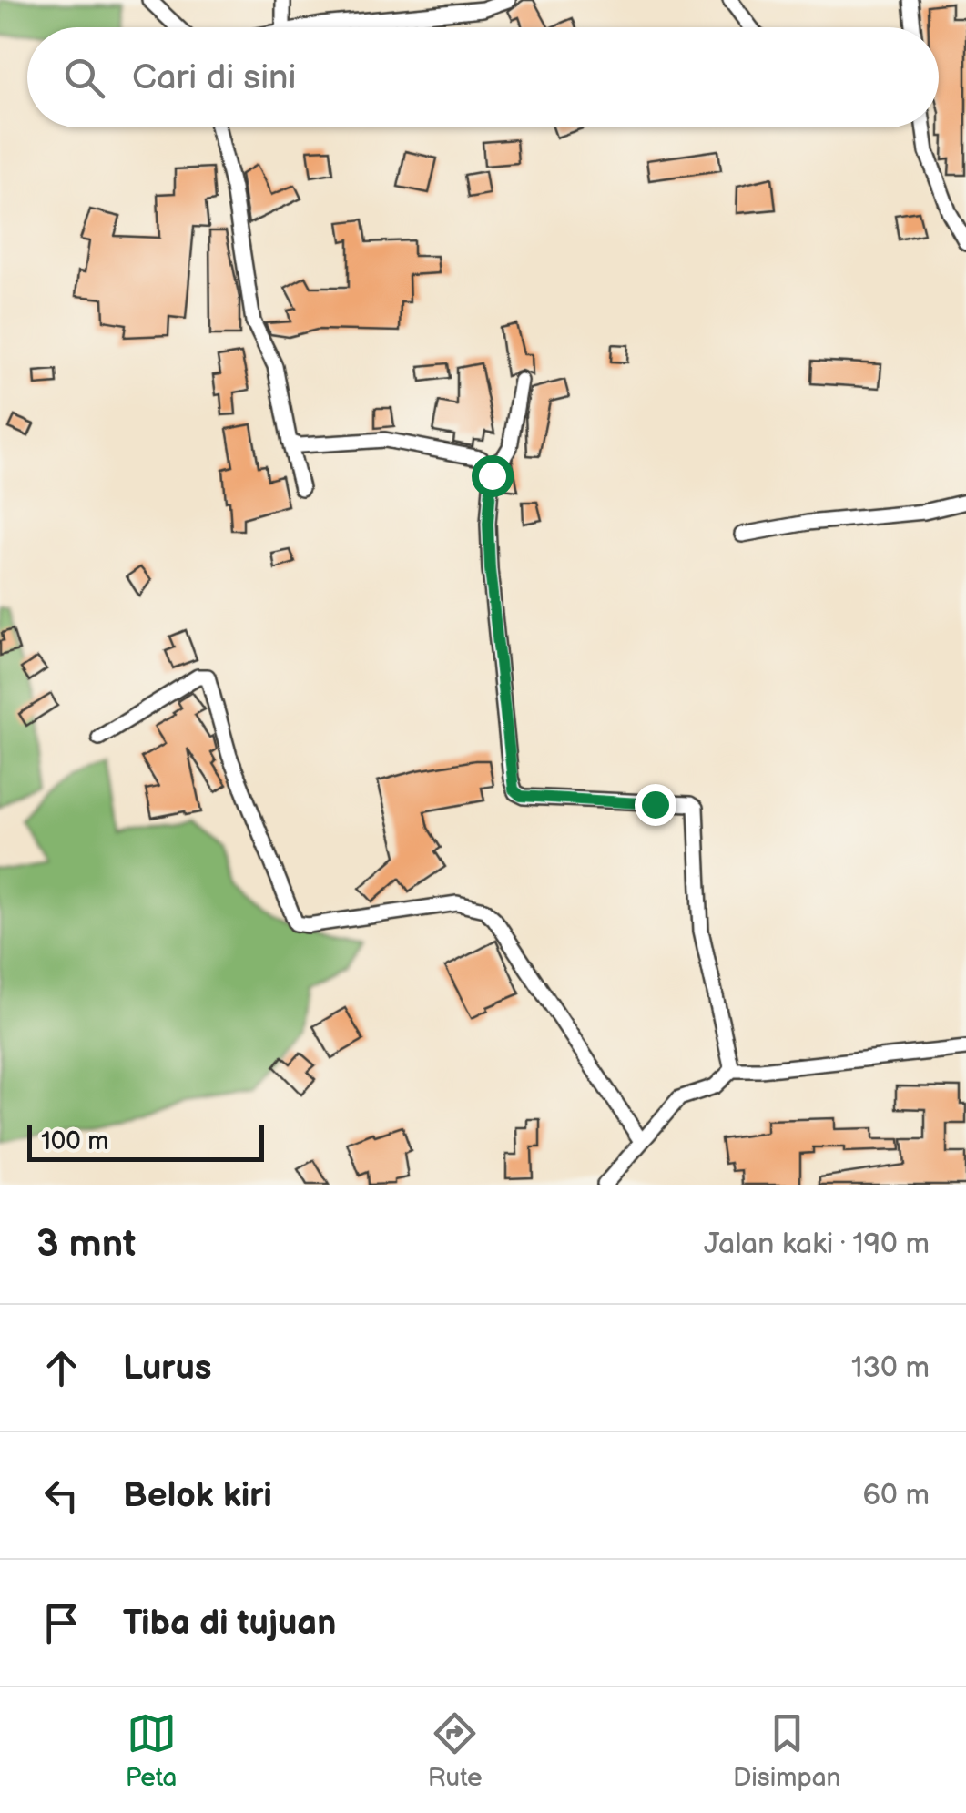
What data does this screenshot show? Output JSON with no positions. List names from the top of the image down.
{
  "scale_bar": "100 m",
  "page": {
    "search": "Cari di sini",
    "scale": "100 m",
    "heading": ["3 mnt", "Jalan kaki · 190 m"],
    "list": [
      ["Lurus", "130 m"],
      ["Belok kiri", "60 m"],
      "Tiba di tujuan"
    ],
    "nav": ["Peta", "Rute", "Disimpan"]
  }
}
